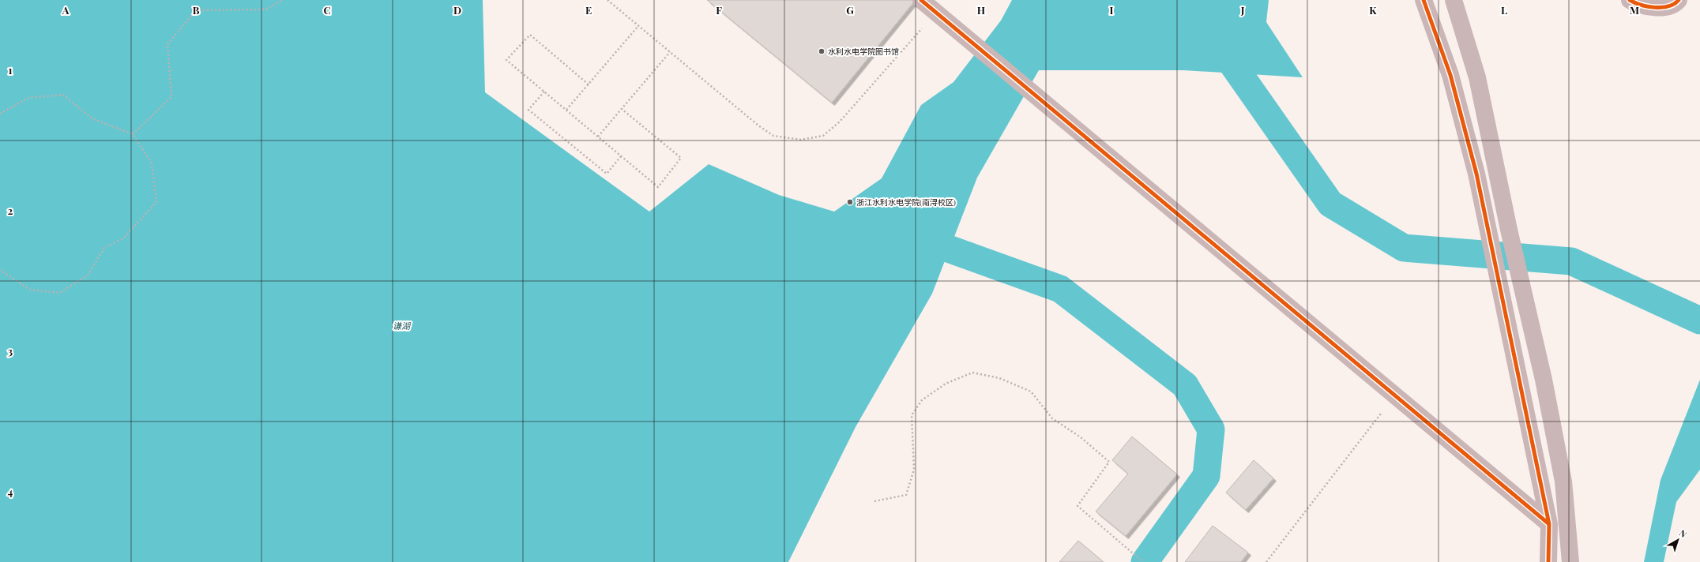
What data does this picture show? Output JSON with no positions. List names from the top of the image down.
{
  "water": ["谦湖"],
  "places": ["水利水电学院图书馆", "浙江水利水电学院(南浔校区)"],
  "north": "top right",
  "grid": {
    "columns": [
      "A",
      "B",
      "C",
      "D",
      "E",
      "F",
      "G",
      "H",
      "I",
      "J",
      "K",
      "L",
      "M"
    ],
    "rows": [
      "1",
      "2",
      "3",
      "4"
    ]
  }
}
